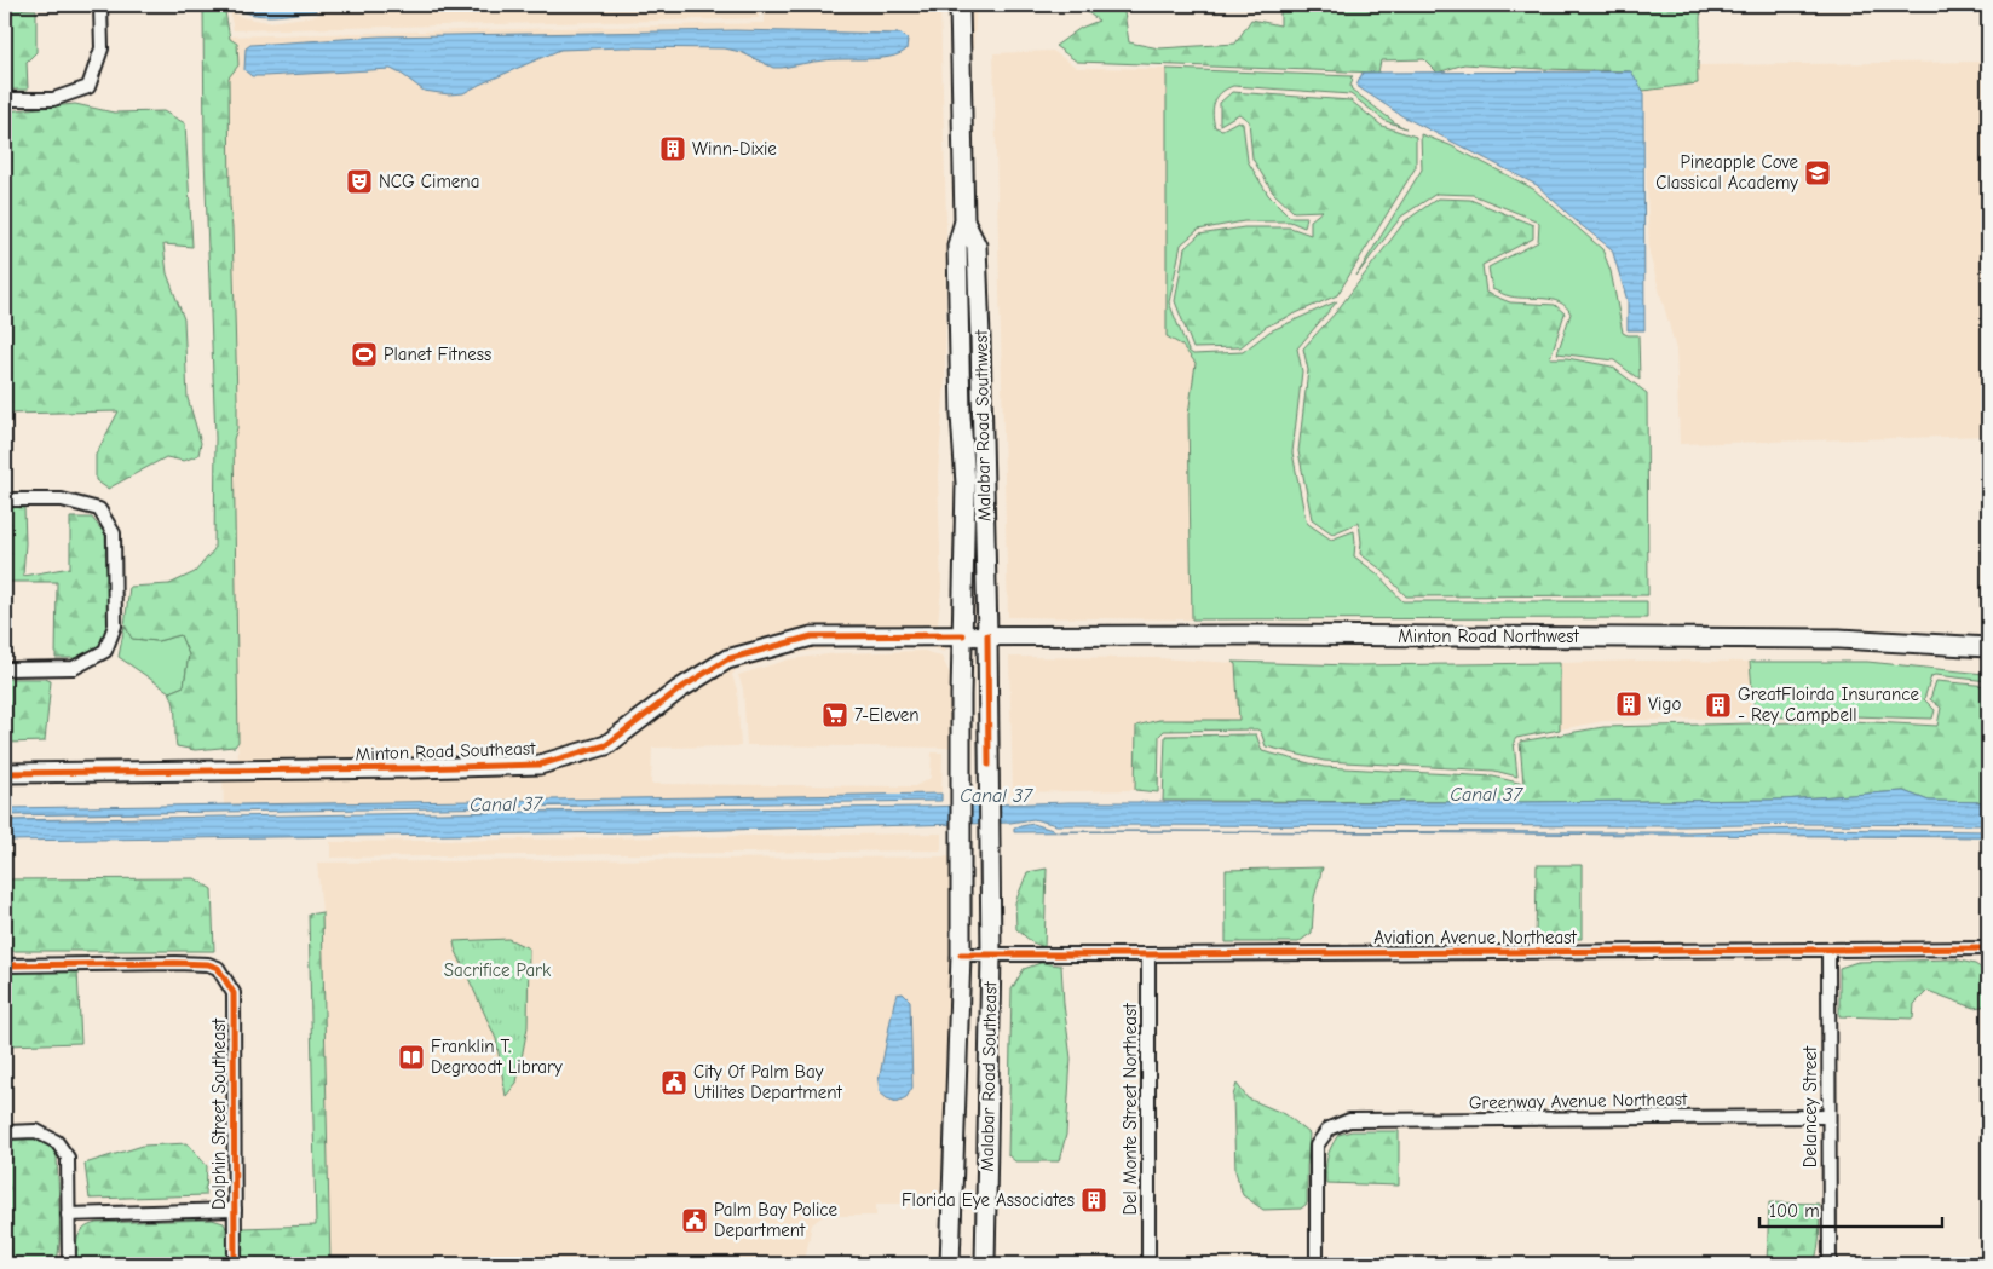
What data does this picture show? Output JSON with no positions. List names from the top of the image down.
{
  "streets": {
    "main road": [
      "Malabar Road Southwest",
      "Minton Road Northwest",
      "Minton Road Southeast",
      "Malabar Road Southeast"
    ],
    "street": [
      "Aviation Avenue Northeast",
      "Greenway Avenue Northeast",
      "Delancey Street",
      "Del Monte Street Northeast",
      "Dolphin Street Southeast"
    ]
  },
  "crossings": [
    ["Malabar Road Southwest", "Minton Road Northwest"],
    ["Malabar Road Southwest", "Minton Road Southeast"],
    ["Malabar Road Southwest", "Malabar Road Southeast"],
    ["Minton Road Northwest", "Minton Road Southeast"],
    ["Minton Road Northwest", "Malabar Road Southeast"],
    ["Minton Road Southeast", "Malabar Road Southeast"],
    ["Aviation Avenue Northeast", "Malabar Road Southeast"],
    ["Aviation Avenue Northeast", "Delancey Street"],
    ["Aviation Avenue Northeast", "Del Monte Street Northeast"],
    ["Greenway Avenue Northeast", "Delancey Street"]
  ],
  "water": ["Canal 37"],
  "parks": ["Sacrifice Park"],
  "places": {
    "building": [
      "Winn-Dixie",
      "Vigo",
      "GreatFloirda Insurance - Rey Campbell",
      "Florida Eye Associates"
    ],
    "school or university": ["Pineapple Cove Classical Academy"],
    "theatre": ["NCG Cimena"],
    "sports": ["Planet Fitness"],
    "supermarket": ["7-Eleven"],
    "library": ["Franklin T. Degroodt Library"],
    "public building": ["City Of Palm Bay Utilites Department", "Palm Bay Police Department"]
  },
  "scale_bar": "100 m"
}
